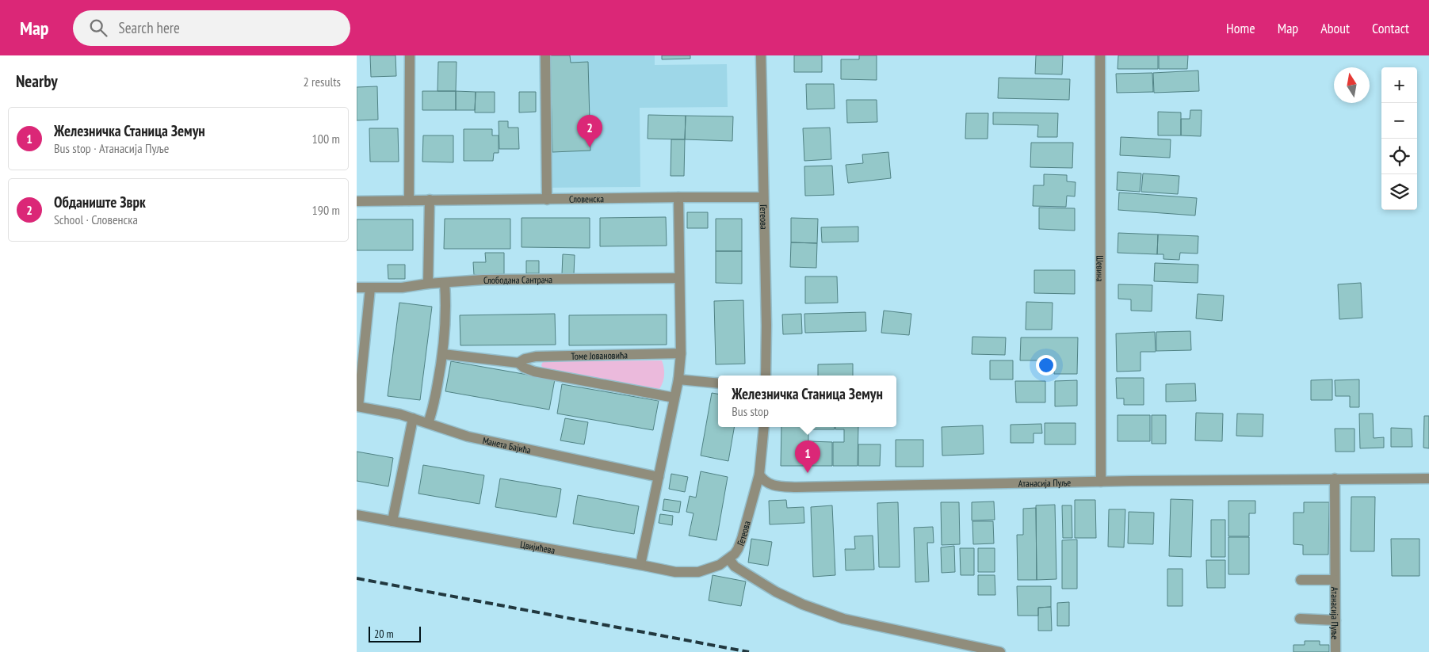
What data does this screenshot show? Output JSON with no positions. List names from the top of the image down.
{
  "streets": {
    "street": [
      "Словенска",
      "Гетеова",
      "Шевина",
      "Слободана Сантрача",
      "Томе Јовановића",
      "Манета Бајића",
      "Атанасија Пуље",
      "Цвијићева"
    ]
  },
  "crossings": [
    ["Словенска", "Гетеова"],
    ["Гетеова", "Атанасија Пуље"],
    ["Гетеова", "Цвијићева"],
    ["Шевина", "Атанасија Пуље"]
  ],
  "scale_bar": "20 m",
  "north": "top",
  "page": {
    "header": "Map",
    "search": "Search here",
    "nav": [
      "Home",
      "Map",
      "About",
      "Contact"
    ],
    "heading": ["Nearby", "2 results"],
    "map_buttons": ["+", "−"],
    "list": [
      {
        "mark": "1",
        "name": "Железничка Станица Земун",
        "note": "Bus stop · Атанасија Пуље",
        "value": "100 m"
      },
      {
        "mark": "2",
        "name": "Обданиште Зврк",
        "note": "School · Словенска",
        "value": "190 m"
      }
    ],
    "pins": ["2", "1"],
    "popup": ["Железничка Станица Земун", "Bus stop"],
    "scale": "20 m"
  }
}
